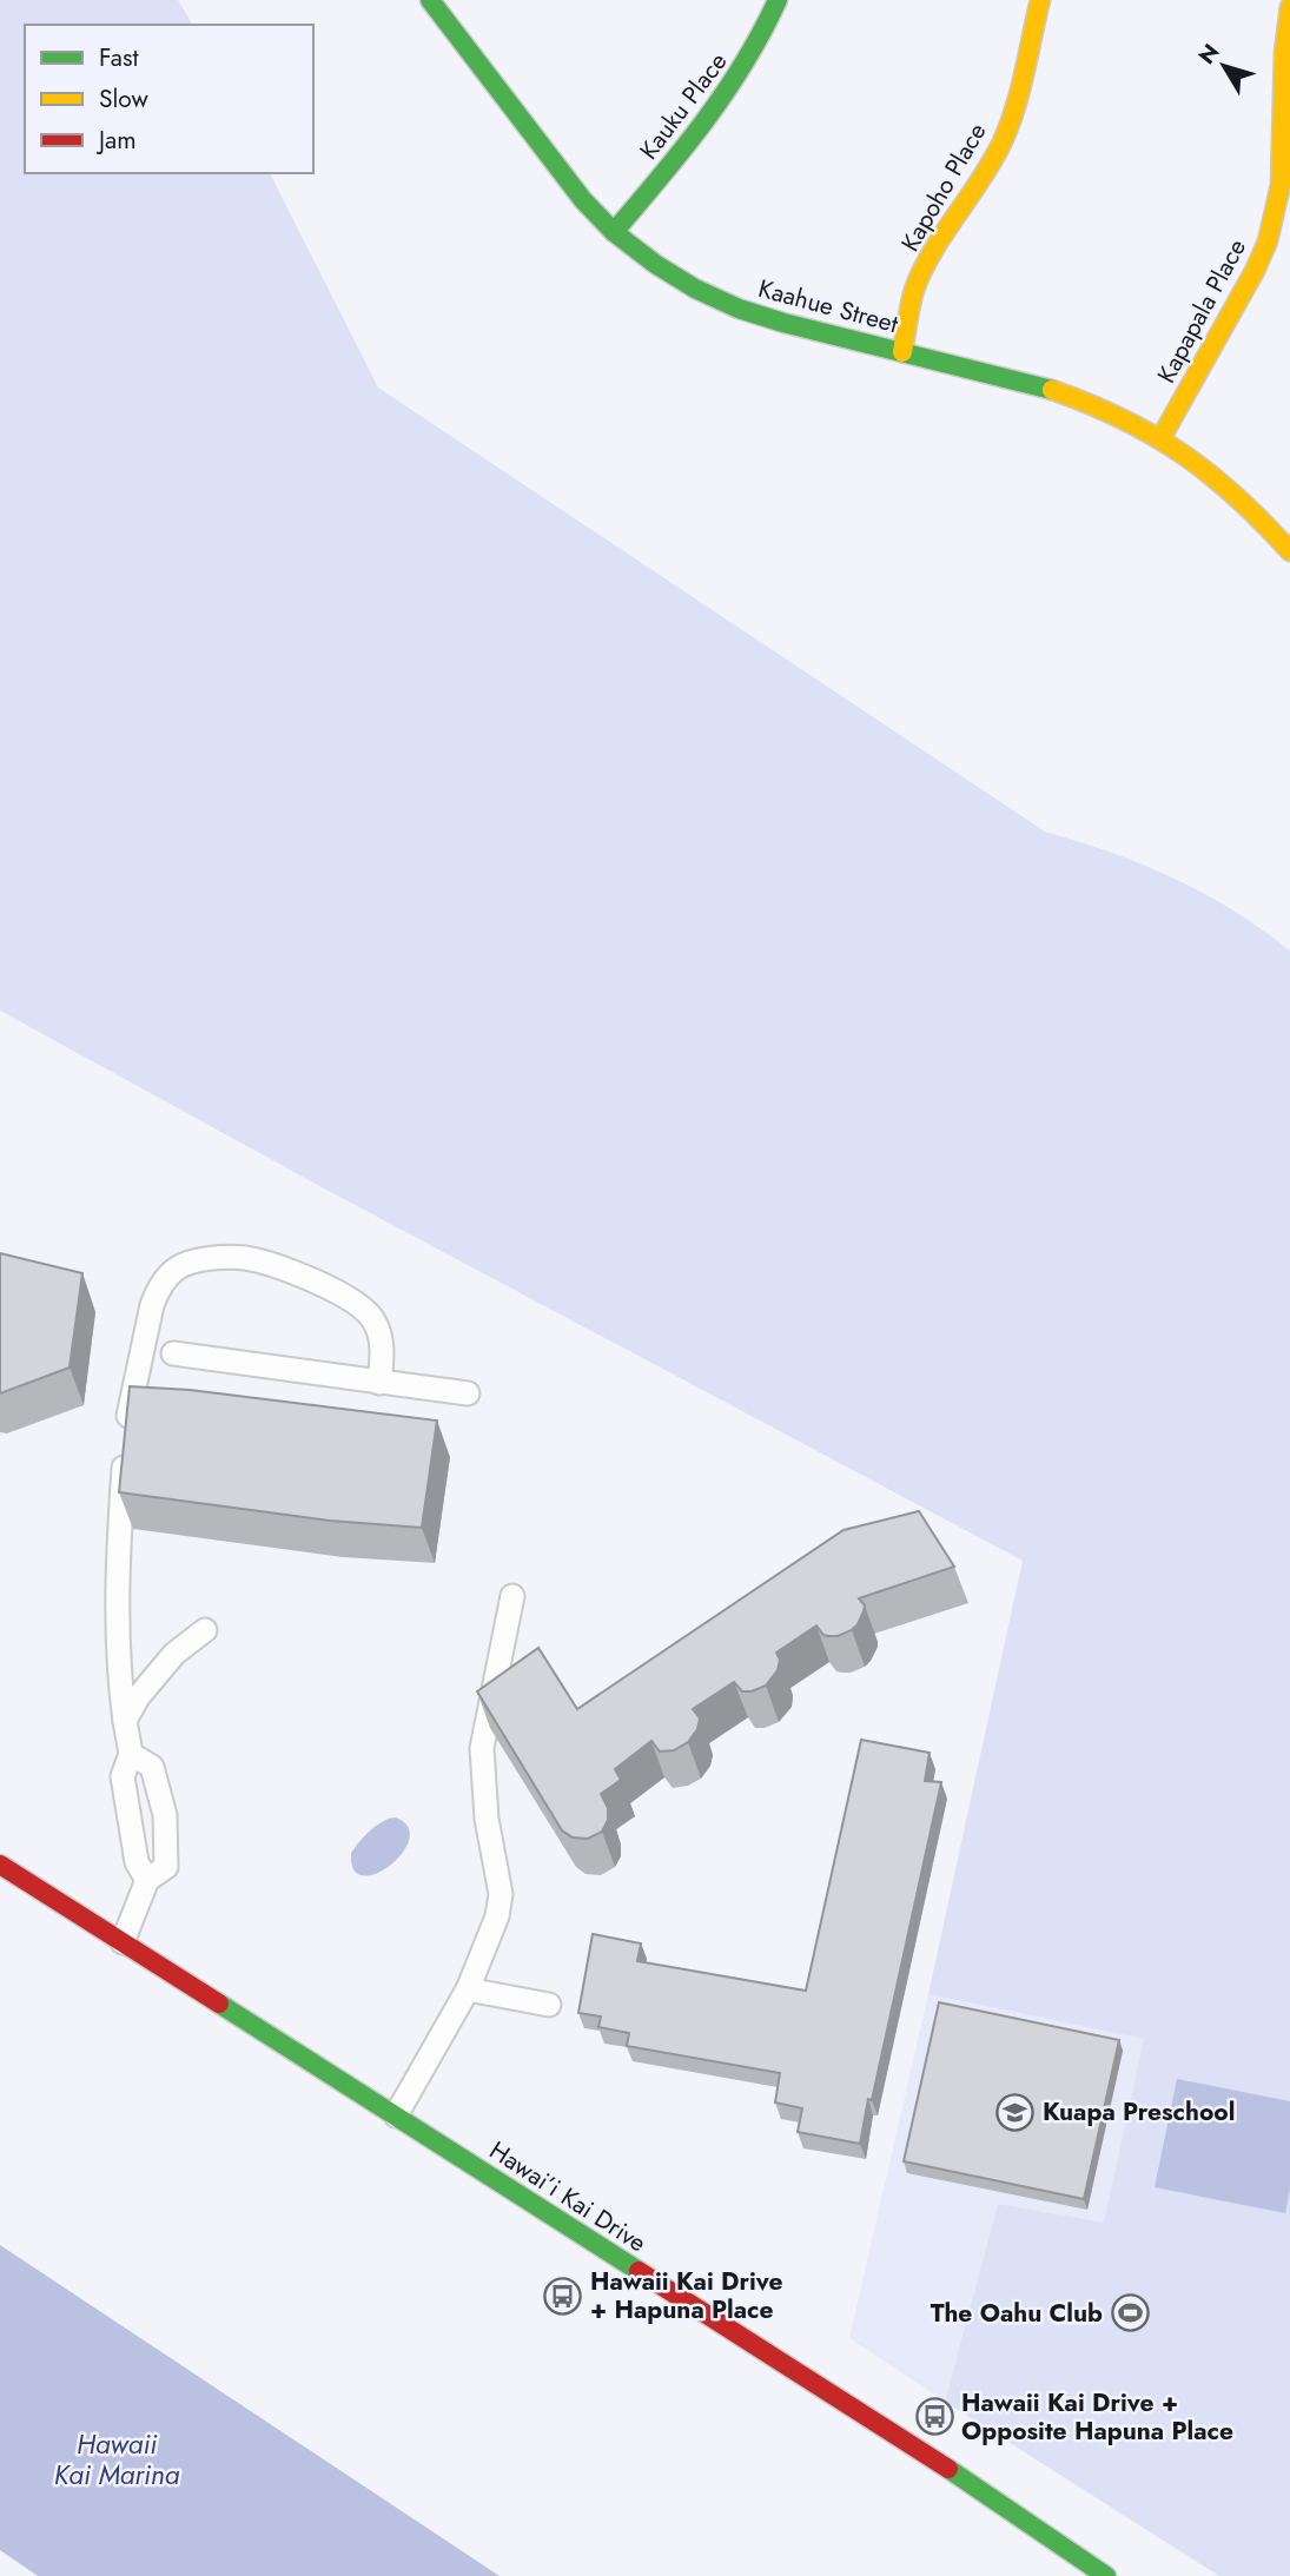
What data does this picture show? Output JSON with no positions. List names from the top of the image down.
{
  "streets": {
    "street": [
      "Kauku Place",
      "Kapoho Place",
      "Kaahue Street",
      "Kapapala Place",
      "Hawai’i Kai Drive"
    ]
  },
  "crossings": [
    ["Kauku Place", "Kaahue Street"],
    ["Kapoho Place", "Kaahue Street"],
    ["Kaahue Street", "Kapapala Place"]
  ],
  "water": ["Hawaii Kai Marina"],
  "places": {
    "school or university": ["Kuapa Preschool"],
    "bus stop": ["Hawaii Kai Drive + Hapuna Place", "Hawaii Kai Drive + Opposite Hapuna Place"],
    "sports": ["The Oahu Club"]
  },
  "legend": ["Fast", "Slow", "Jam"],
  "north": "top left"
}
